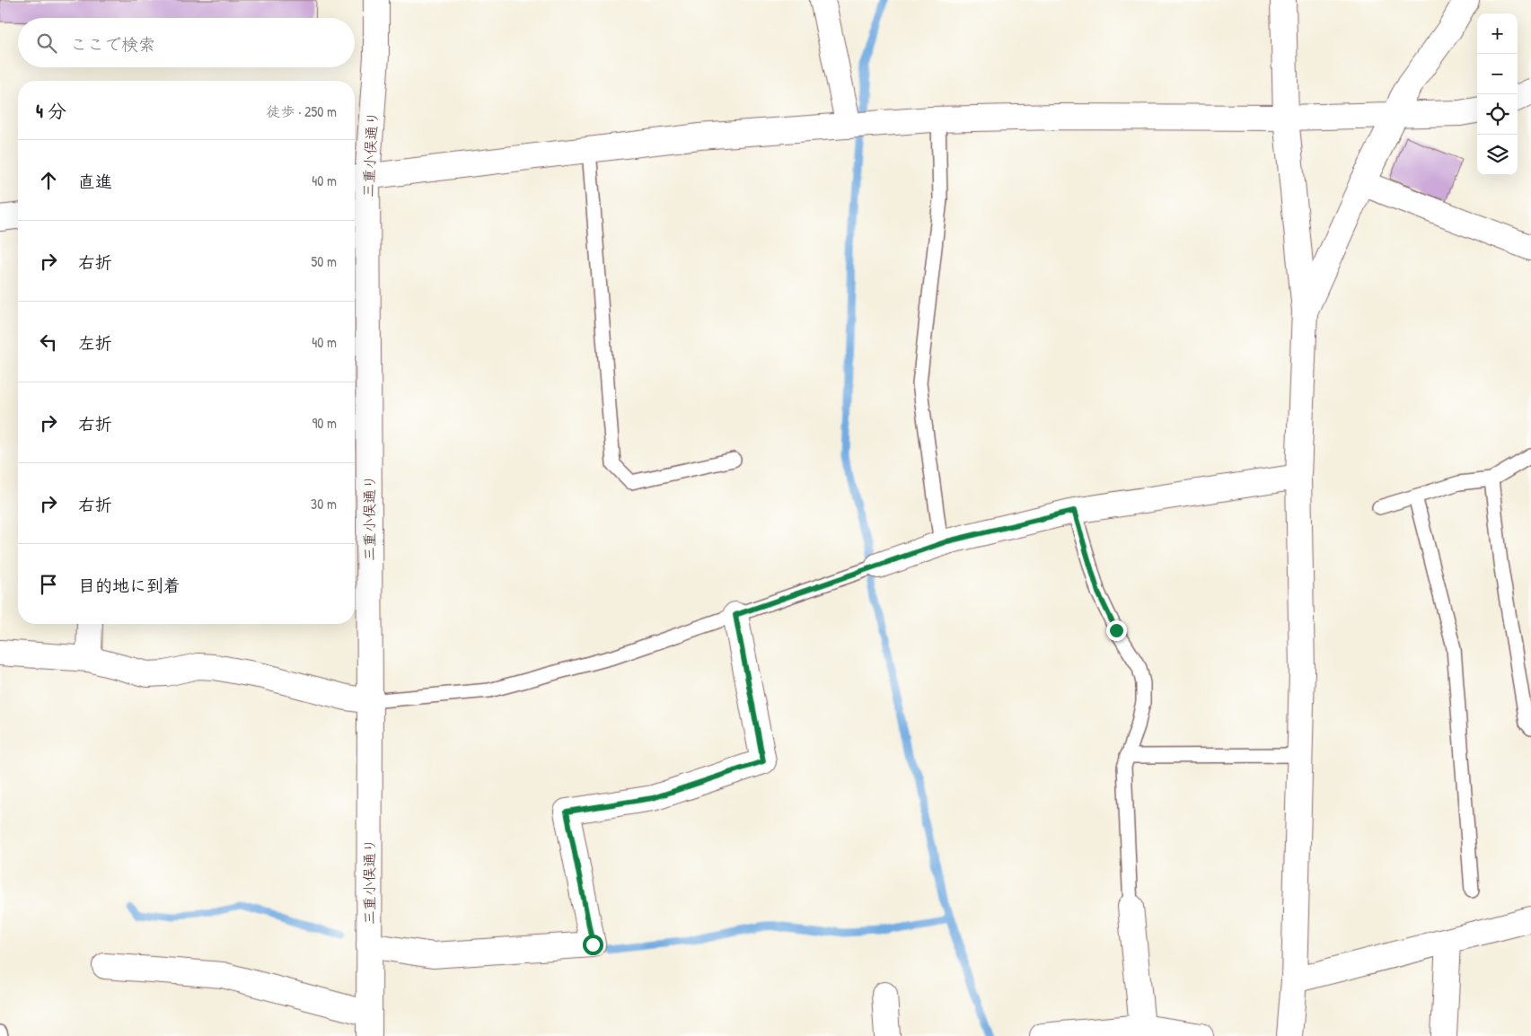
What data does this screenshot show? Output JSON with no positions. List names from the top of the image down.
{
  "streets": {
    "street": ["三重小俣通り"]
  },
  "page": {
    "map_buttons": ["+", "−"],
    "search": "ここで検索",
    "heading": ["4 分", "徒歩 · 250 m"],
    "list": [
      ["直進", "40 m"],
      ["右折", "50 m"],
      ["左折", "40 m"],
      ["右折", "90 m"],
      ["右折", "30 m"],
      "目的地に到着"
    ]
  }
}
